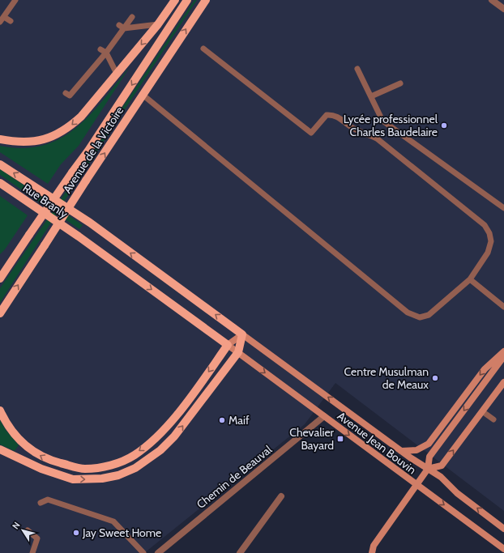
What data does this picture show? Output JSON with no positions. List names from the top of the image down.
{
  "streets": {
    "main road": ["Avenue de la Victoire", "Rue Branly"],
    "street": ["Avenue Jean Bouvin", "Chemin de Beauval"]
  },
  "crossings": [
    ["Rue Branly", "Avenue Jean Bouvin"],
    ["Avenue Jean Bouvin", "Chemin de Beauval"]
  ],
  "places": {
    "other": [
      "Lycée professionnel Charles Baudelaire",
      "Centre Musulman de Meaux",
      "Maif",
      "Jay Sweet Home"
    ],
    "transit": ["Chevalier Bayard"]
  },
  "north": "top left"
}
